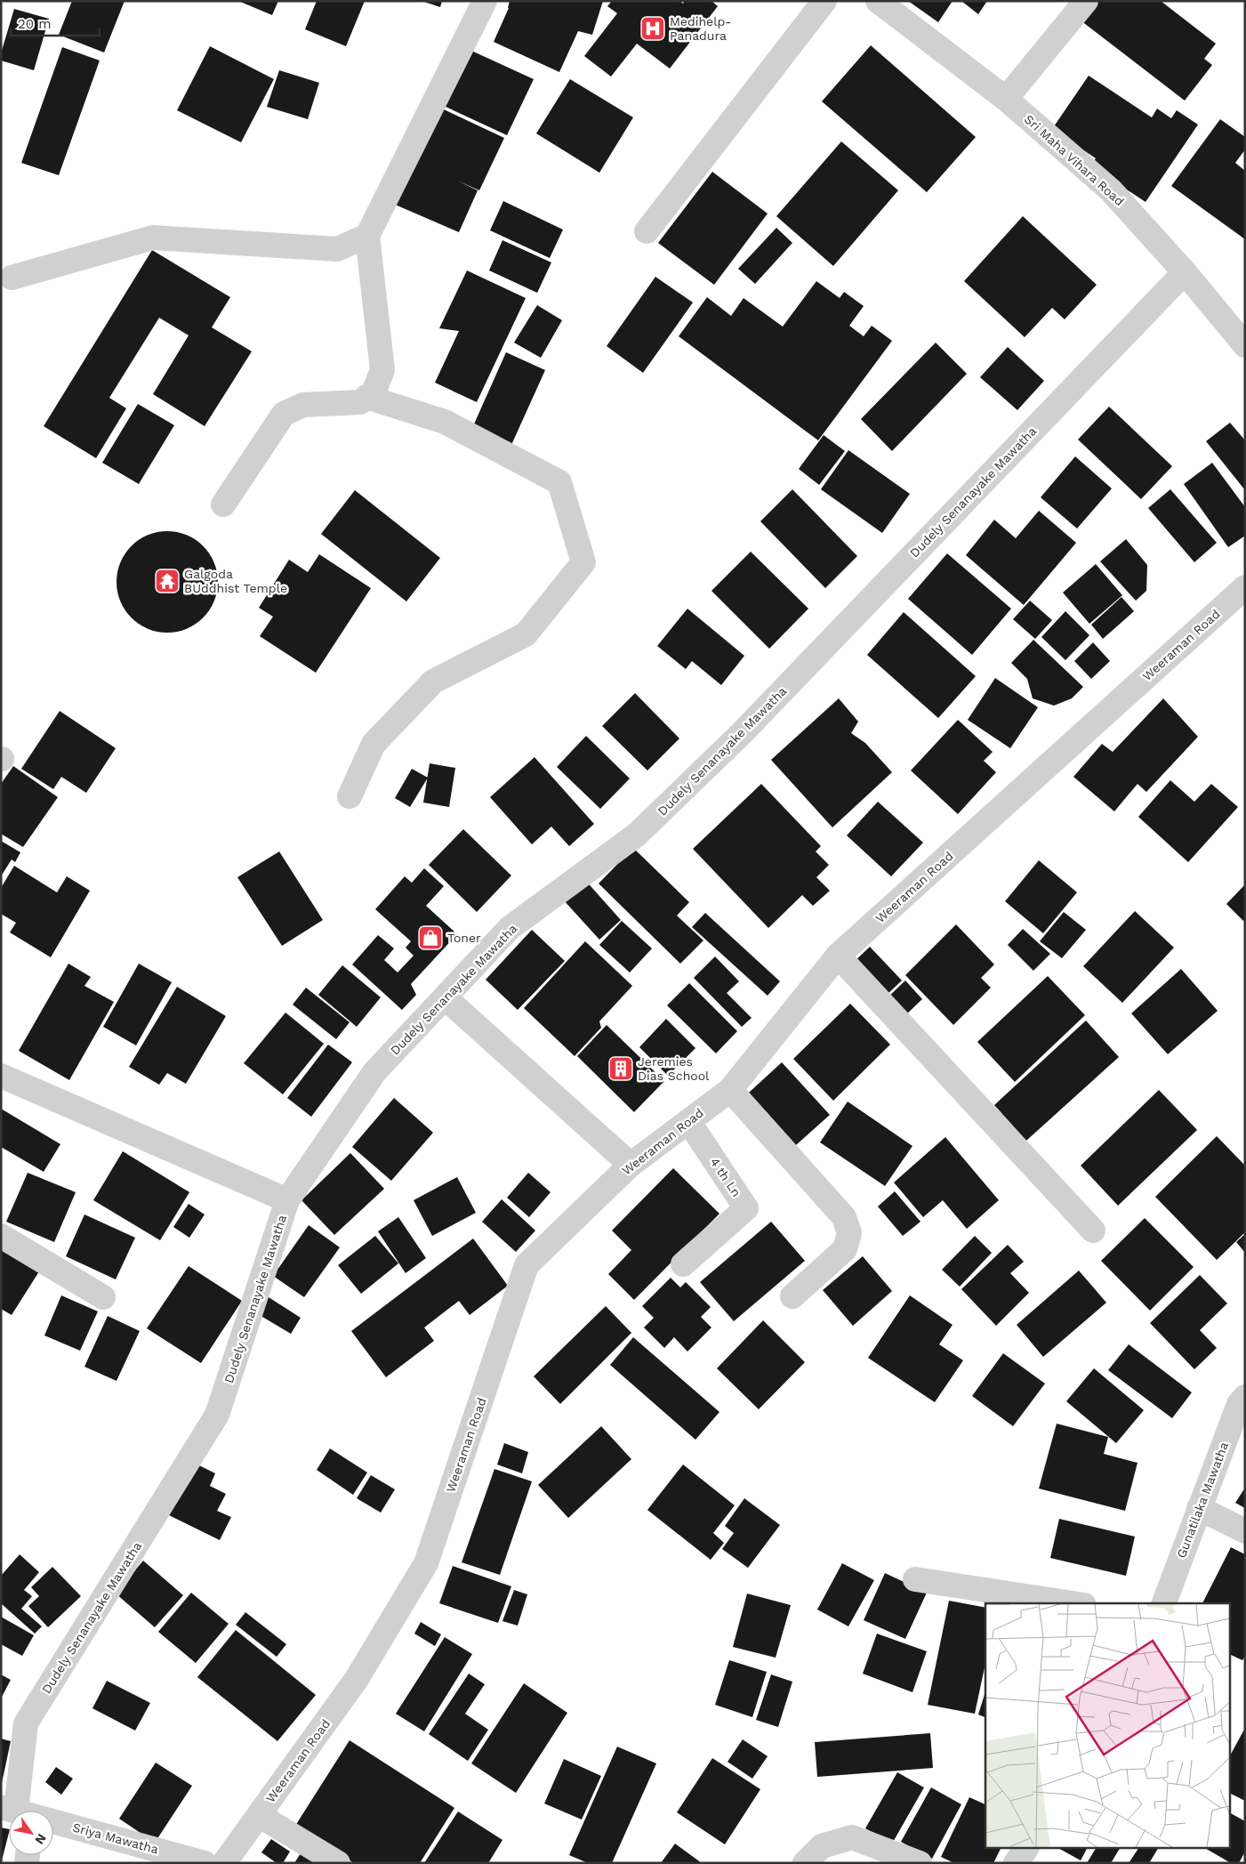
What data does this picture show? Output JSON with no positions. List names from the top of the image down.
{
  "streets": {
    "street": [
      "Sri Maha Vihara Road",
      "Dudely Senanayake Mawatha",
      "Weeraman Road",
      "4 th Ln",
      "Gunatilaka Mawatha",
      "Sriya Mawatha"
    ]
  },
  "crossings": [
    ["Sri Maha Vihara Road", "Dudely Senanayake Mawatha"],
    ["Weeraman Road", "4 th Ln"]
  ],
  "places": {
    "hospital": ["Medihelp- Panadura"],
    "temple": ["Galgoda BUddhist Temple"],
    "shop": ["Toner"],
    "building": ["Jeremies Dias School"]
  },
  "scale_bar": "20 m",
  "north": "bottom right"
}
